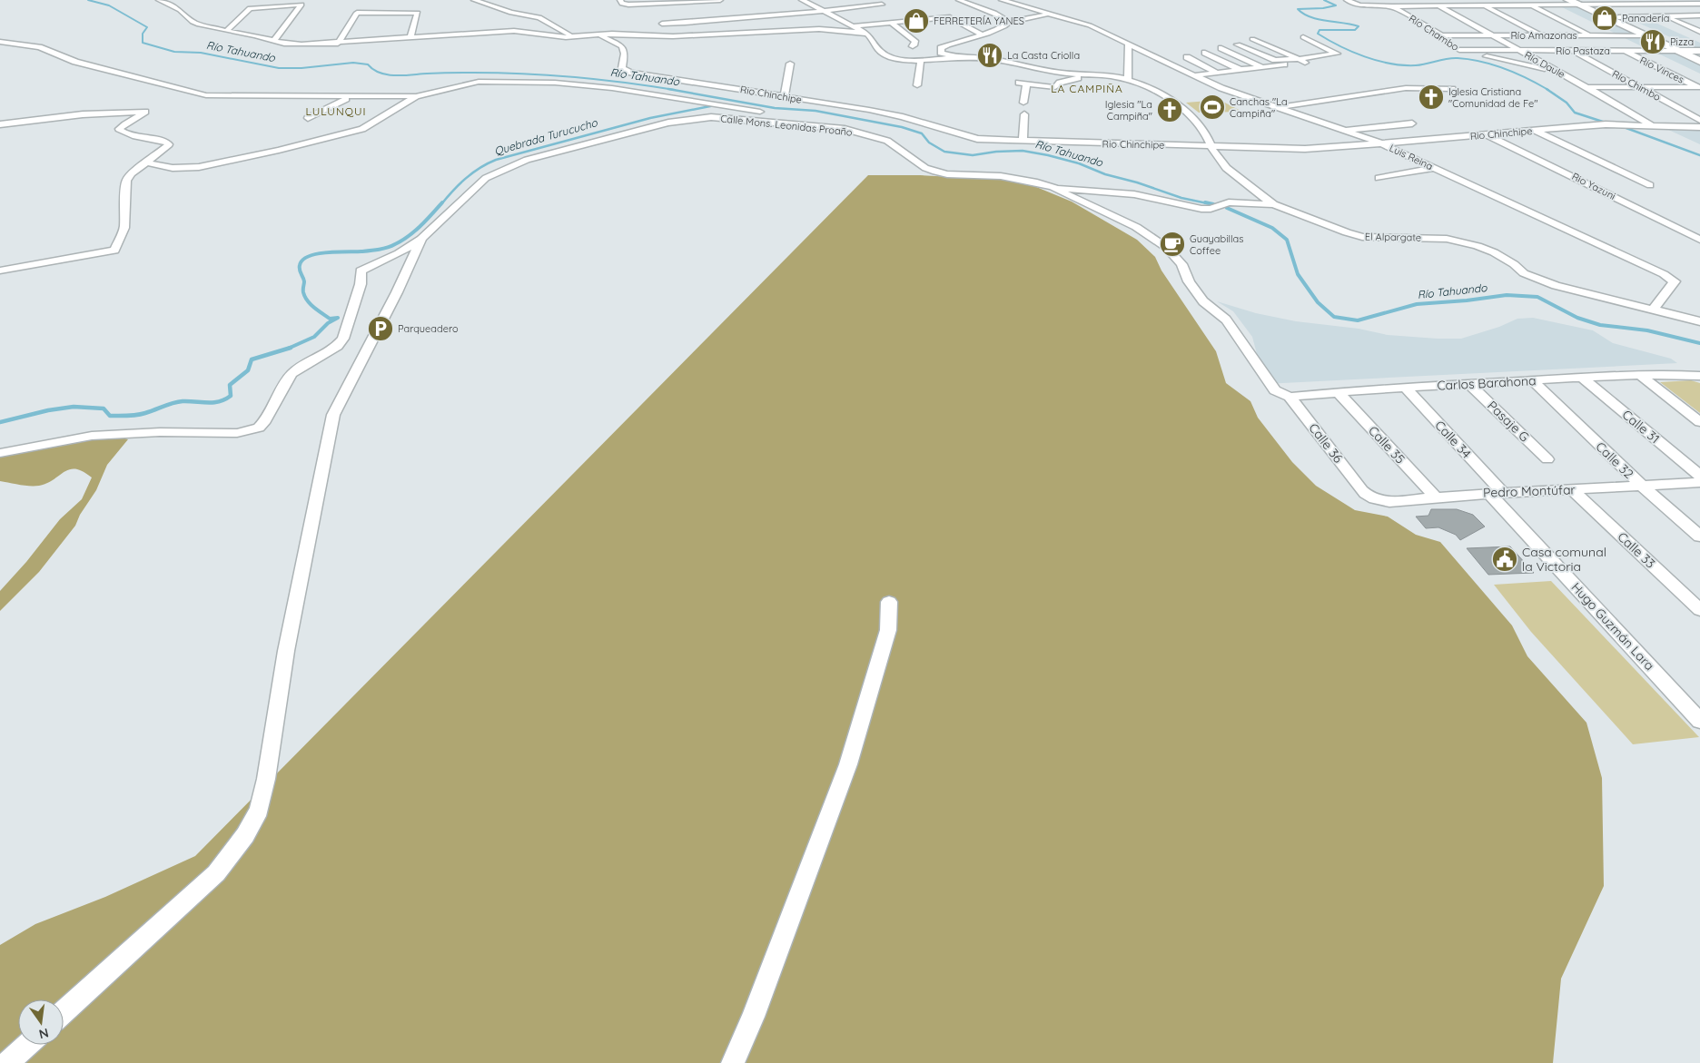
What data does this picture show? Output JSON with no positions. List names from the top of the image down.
{
  "streets": {
    "street": [
      "Río Chambo",
      "Río Amazonas",
      "Río Pastaza",
      "Río Daule",
      "Río Vinces",
      "Río Chimbo",
      "Rio Chinchipe",
      "Calle Mons. Leonidas Proaño",
      "Luis Reina",
      "Rio Yazuni",
      "El Alpargate",
      "Carlos Barahona",
      "Pasaje G",
      "Calle 31",
      "Calle 34",
      "Calle 36",
      "Calle 35",
      "Calle 32",
      "Pedro Montúfar",
      "Calle 33",
      "Hugo Guzmán Lara"
    ]
  },
  "crossings": [
    ["Río Chambo", "Río Amazonas"],
    ["Río Chambo", "Río Pastaza"],
    ["Río Chambo", "Río Daule"],
    ["Río Amazonas", "Río Daule"],
    ["Río Pastaza", "Río Daule"],
    ["Río Pastaza", "Río Vinces"],
    ["Río Pastaza", "Río Chimbo"],
    ["Río Daule", "Rio Chinchipe"],
    ["Rio Chinchipe", "Luis Reina"],
    ["Rio Chinchipe", "Rio Yazuni"],
    ["Calle Mons. Leonidas Proaño", "El Alpargate"],
    ["Calle Mons. Leonidas Proaño", "Carlos Barahona"],
    ["Luis Reina", "El Alpargate"],
    ["Carlos Barahona", "Pasaje G"],
    ["Carlos Barahona", "Calle 31"],
    ["Carlos Barahona", "Calle 34"],
    ["Carlos Barahona", "Calle 36"],
    ["Carlos Barahona", "Calle 35"],
    ["Carlos Barahona", "Calle 32"],
    ["Calle 34", "Pedro Montúfar"],
    ["Calle 34", "Hugo Guzmán Lara"],
    ["Calle 36", "Pedro Montúfar"],
    ["Calle 35", "Pedro Montúfar"],
    ["Calle 32", "Pedro Montúfar"],
    ["Pedro Montúfar", "Calle 33"],
    ["Pedro Montúfar", "Hugo Guzmán Lara"]
  ],
  "districts": ["LA CAMPIÑA", "LULUNQUI"],
  "water": ["Río Tahuando", "Quebrada Turucucho"],
  "places": {
    "shop": ["Panadería", "FERRETERÍA YANES"],
    "restaurant": ["Pizza", "La Casta Criolla"],
    "church": ["Iglesia Cristiana \"Comunidad de Fe\"", "Iglesia \"La Campiña\""],
    "sports": ["Canchas \"La Campiña\""],
    "cafe": ["Guayabillas Coffee"],
    "parking": ["Parqueadero"],
    "public building": ["Casa comunal la Victoria"]
  },
  "north": "bottom"
}
